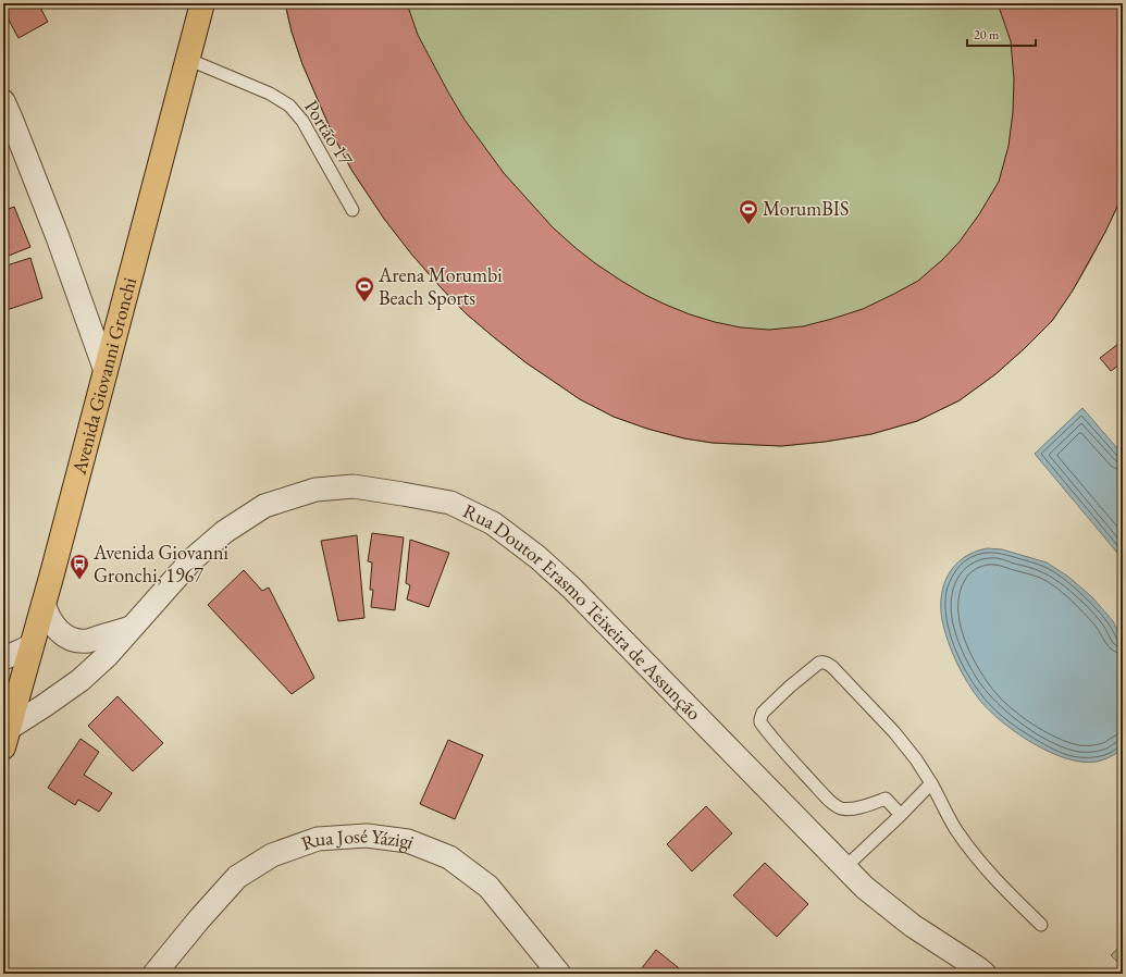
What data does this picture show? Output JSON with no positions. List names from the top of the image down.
{
  "streets": {
    "main road": ["Avenida Giovanni Gronchi"],
    "street": ["Rua Doutor Erasmo Teixeira de Assunção", "Rua José Yázigi"],
    "lane": ["Portão 17"]
  },
  "crossings": [
    ["Portão 17", "Avenida Giovanni Gronchi"],
    ["Avenida Giovanni Gronchi", "Rua Doutor Erasmo Teixeira de Assunção"]
  ],
  "places": {
    "sports": ["MorumBIS", "Arena Morumbi Beach Sports"],
    "bus stop": ["Avenida Giovanni Gronchi, 1967"]
  },
  "scale_bar": "20 m"
}
